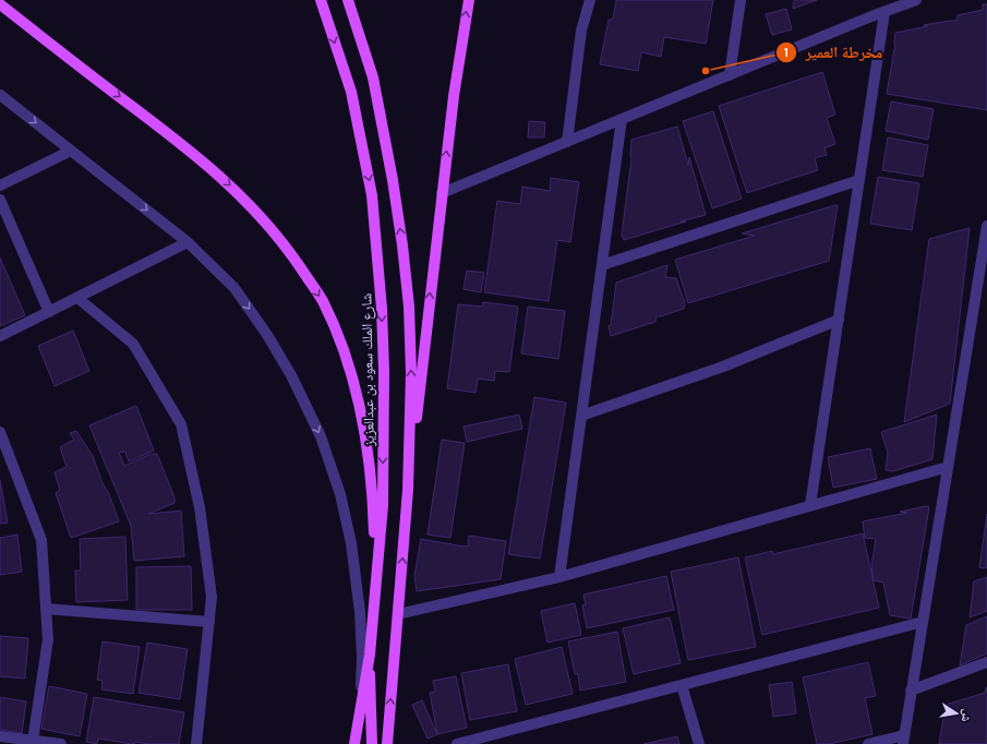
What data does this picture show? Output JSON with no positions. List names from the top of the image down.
{
  "streets": {
    "main road": ["شارع الملك سعود بن عبدالعزيز"]
  },
  "places": ["مخرطة العمير"],
  "north": "right"
}
